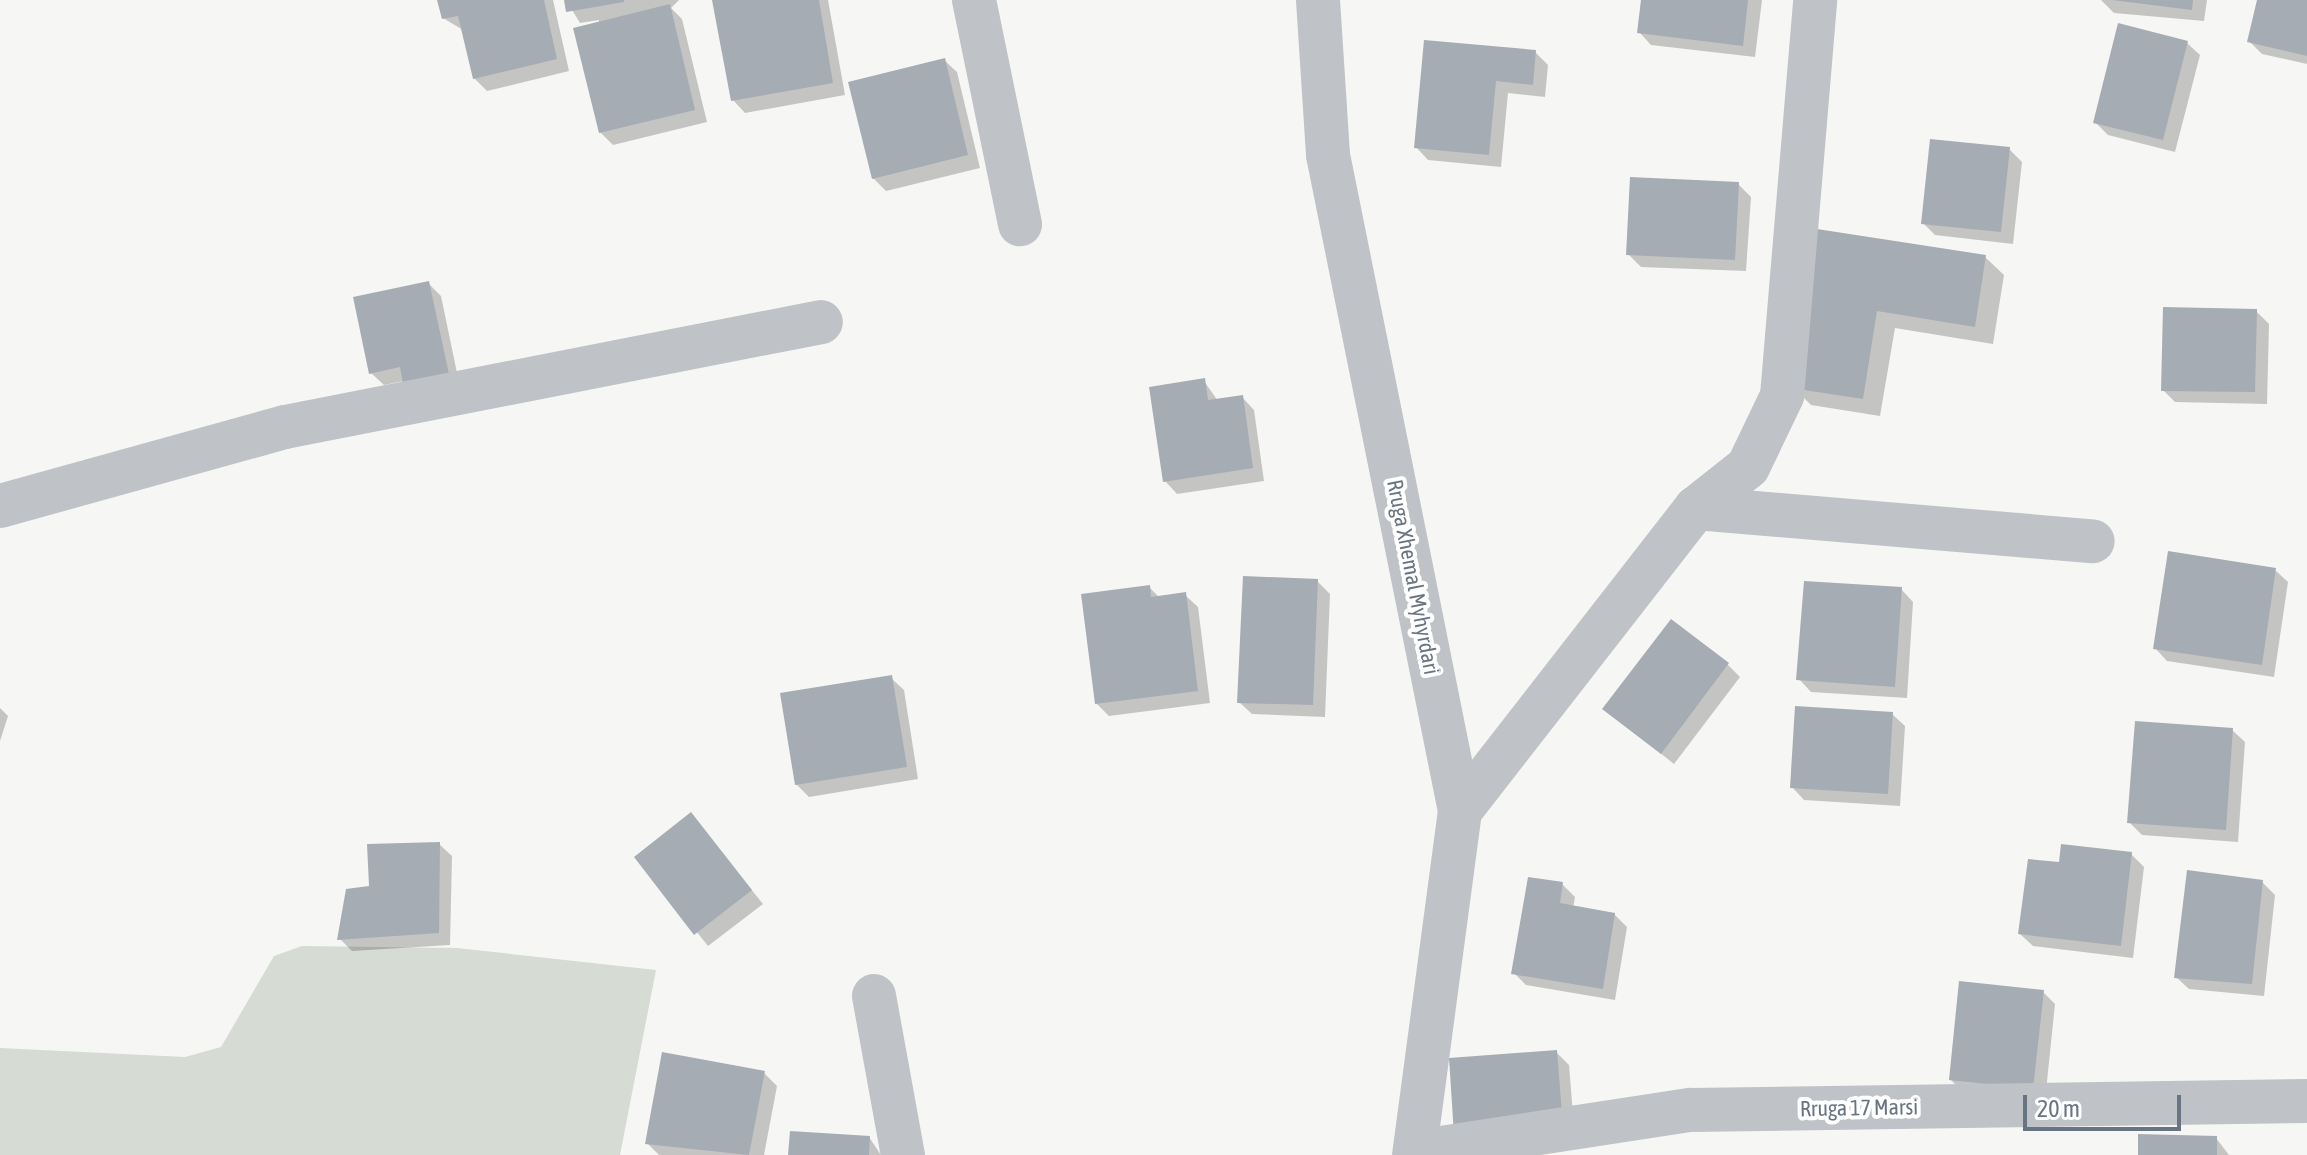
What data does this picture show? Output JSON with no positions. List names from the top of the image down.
{
  "streets": {
    "street": ["Rruga Xhemal Myhyrdari", "Rruga 17 Marsi"]
  },
  "crossings": [
    ["Rruga Xhemal Myhyrdari", "Rruga 17 Marsi"]
  ],
  "scale_bar": "20 m"
}
